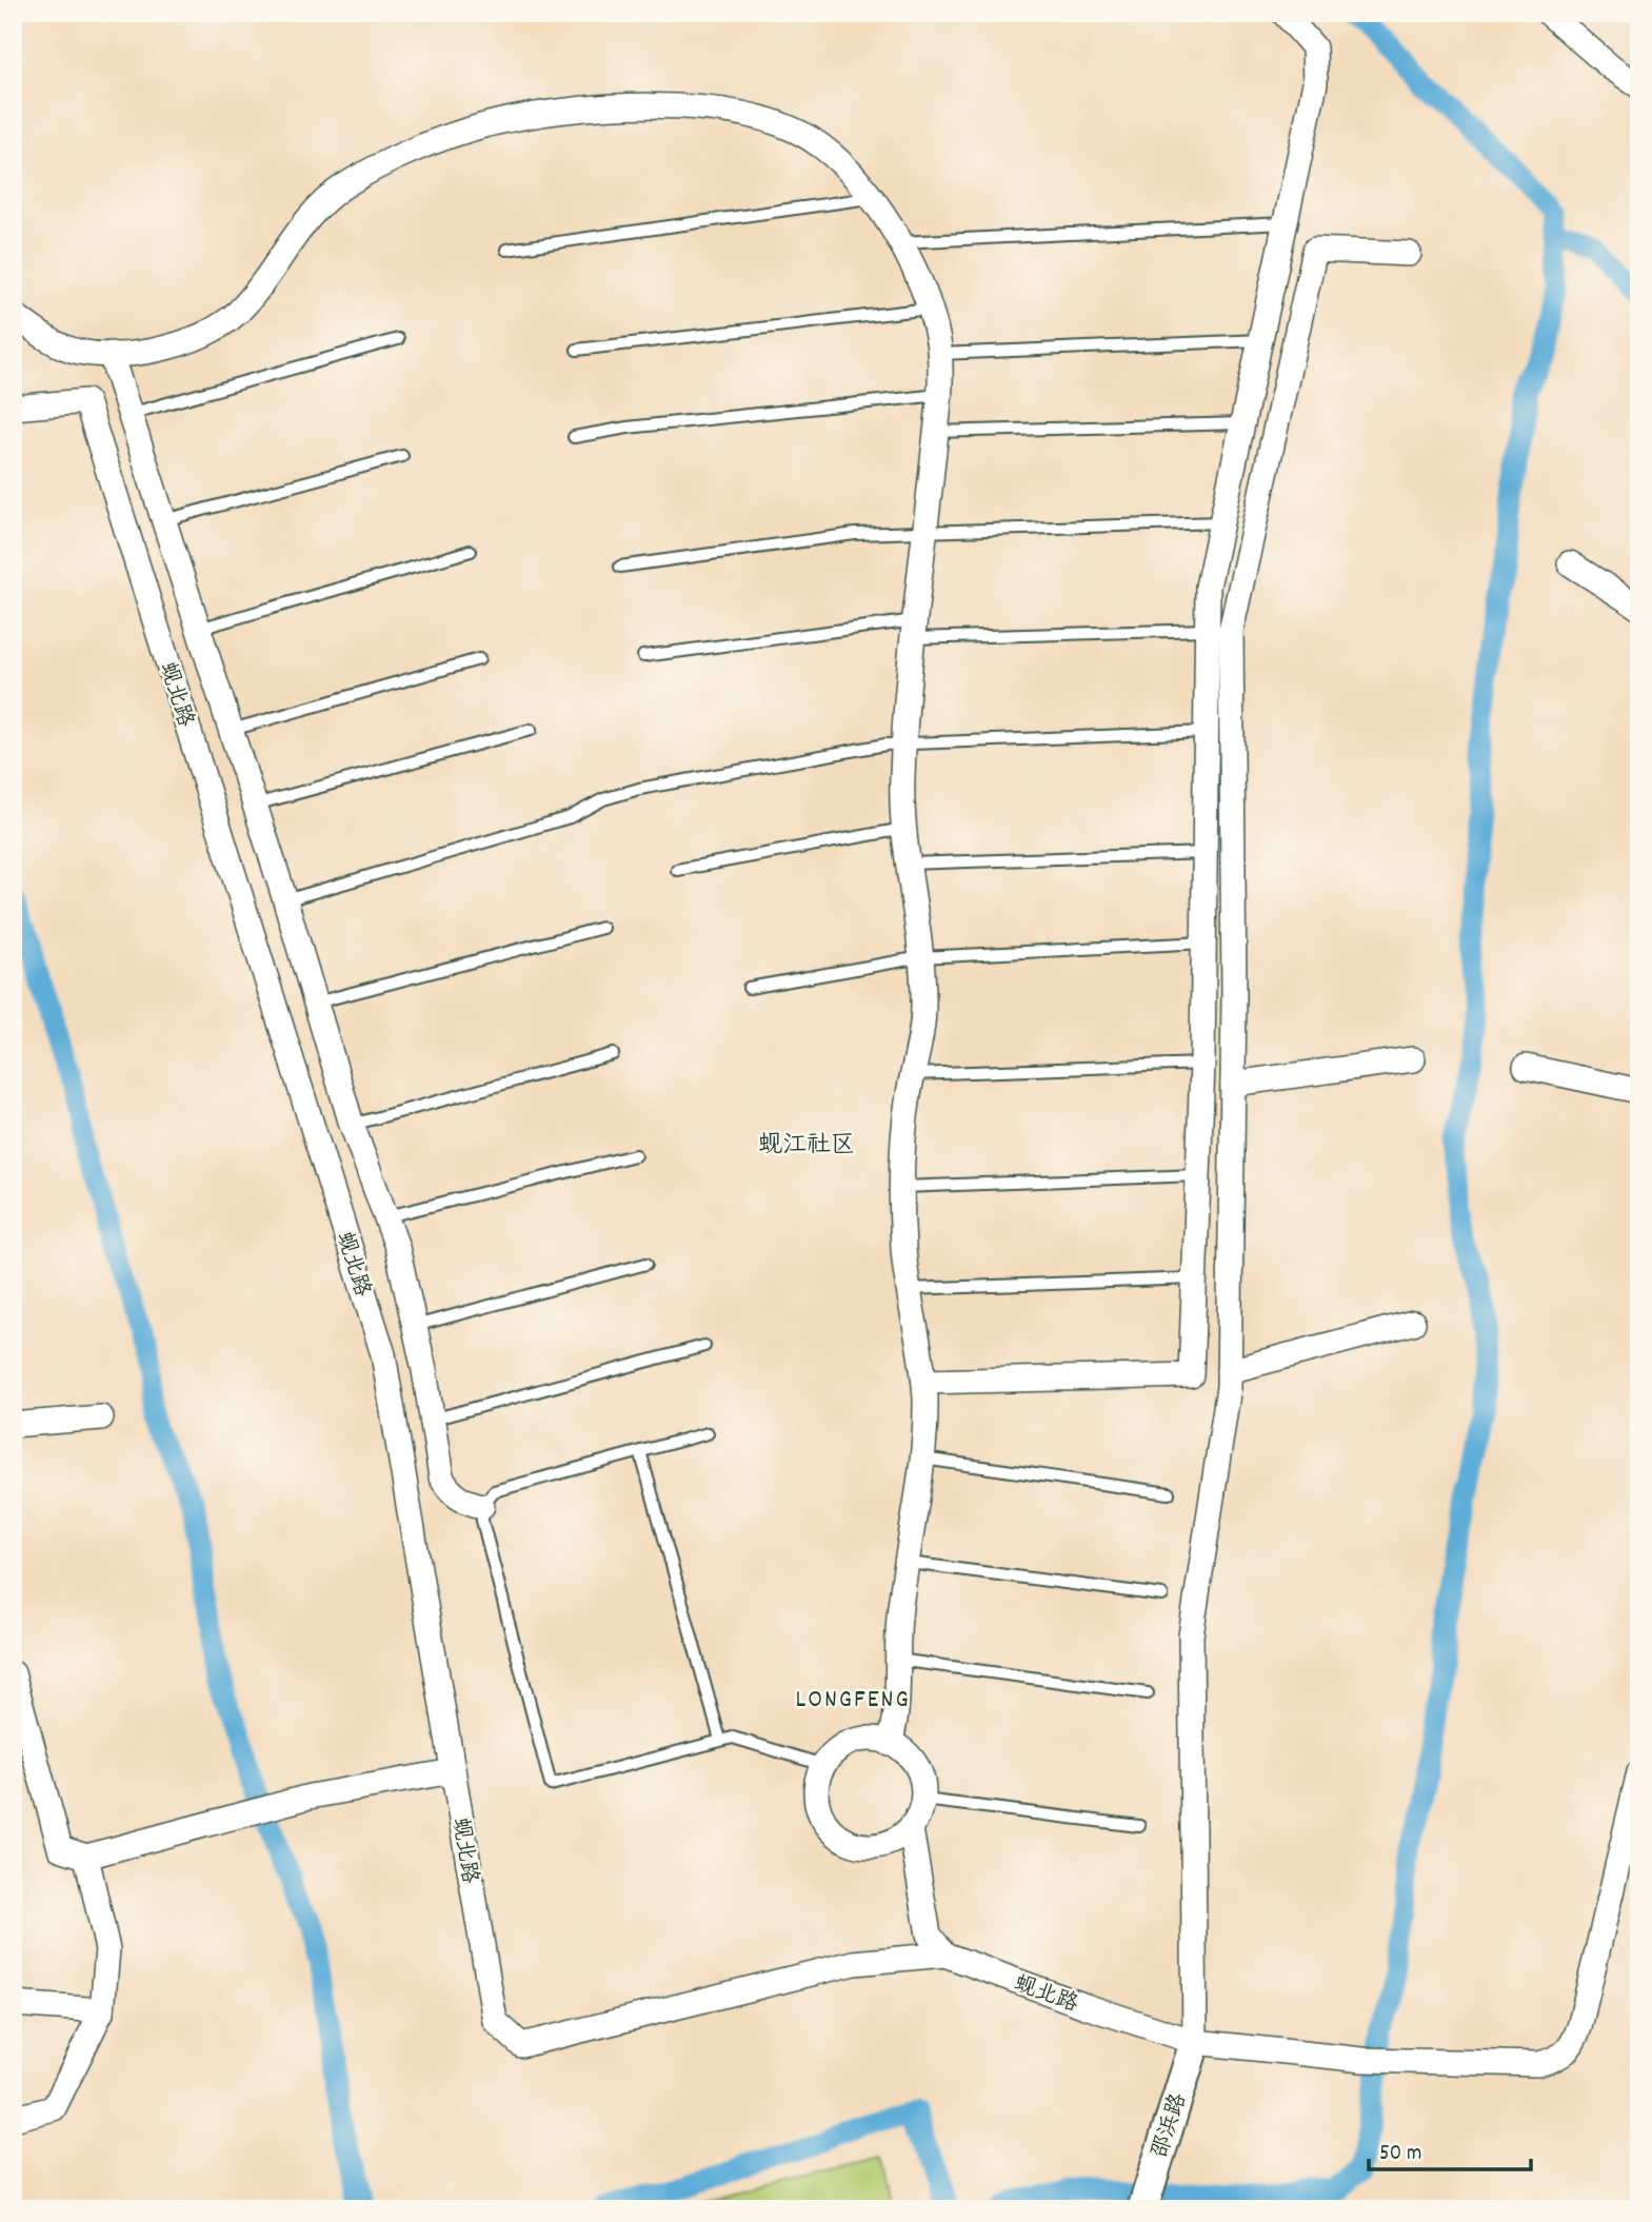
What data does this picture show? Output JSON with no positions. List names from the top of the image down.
{
  "streets": {
    "street": ["蚬北路", "邵浜路"]
  },
  "crossings": [
    ["蚬北路", "邵浜路"]
  ],
  "districts": ["蚬江社区", "LONGFENG"],
  "scale_bar": "50 m"
}
